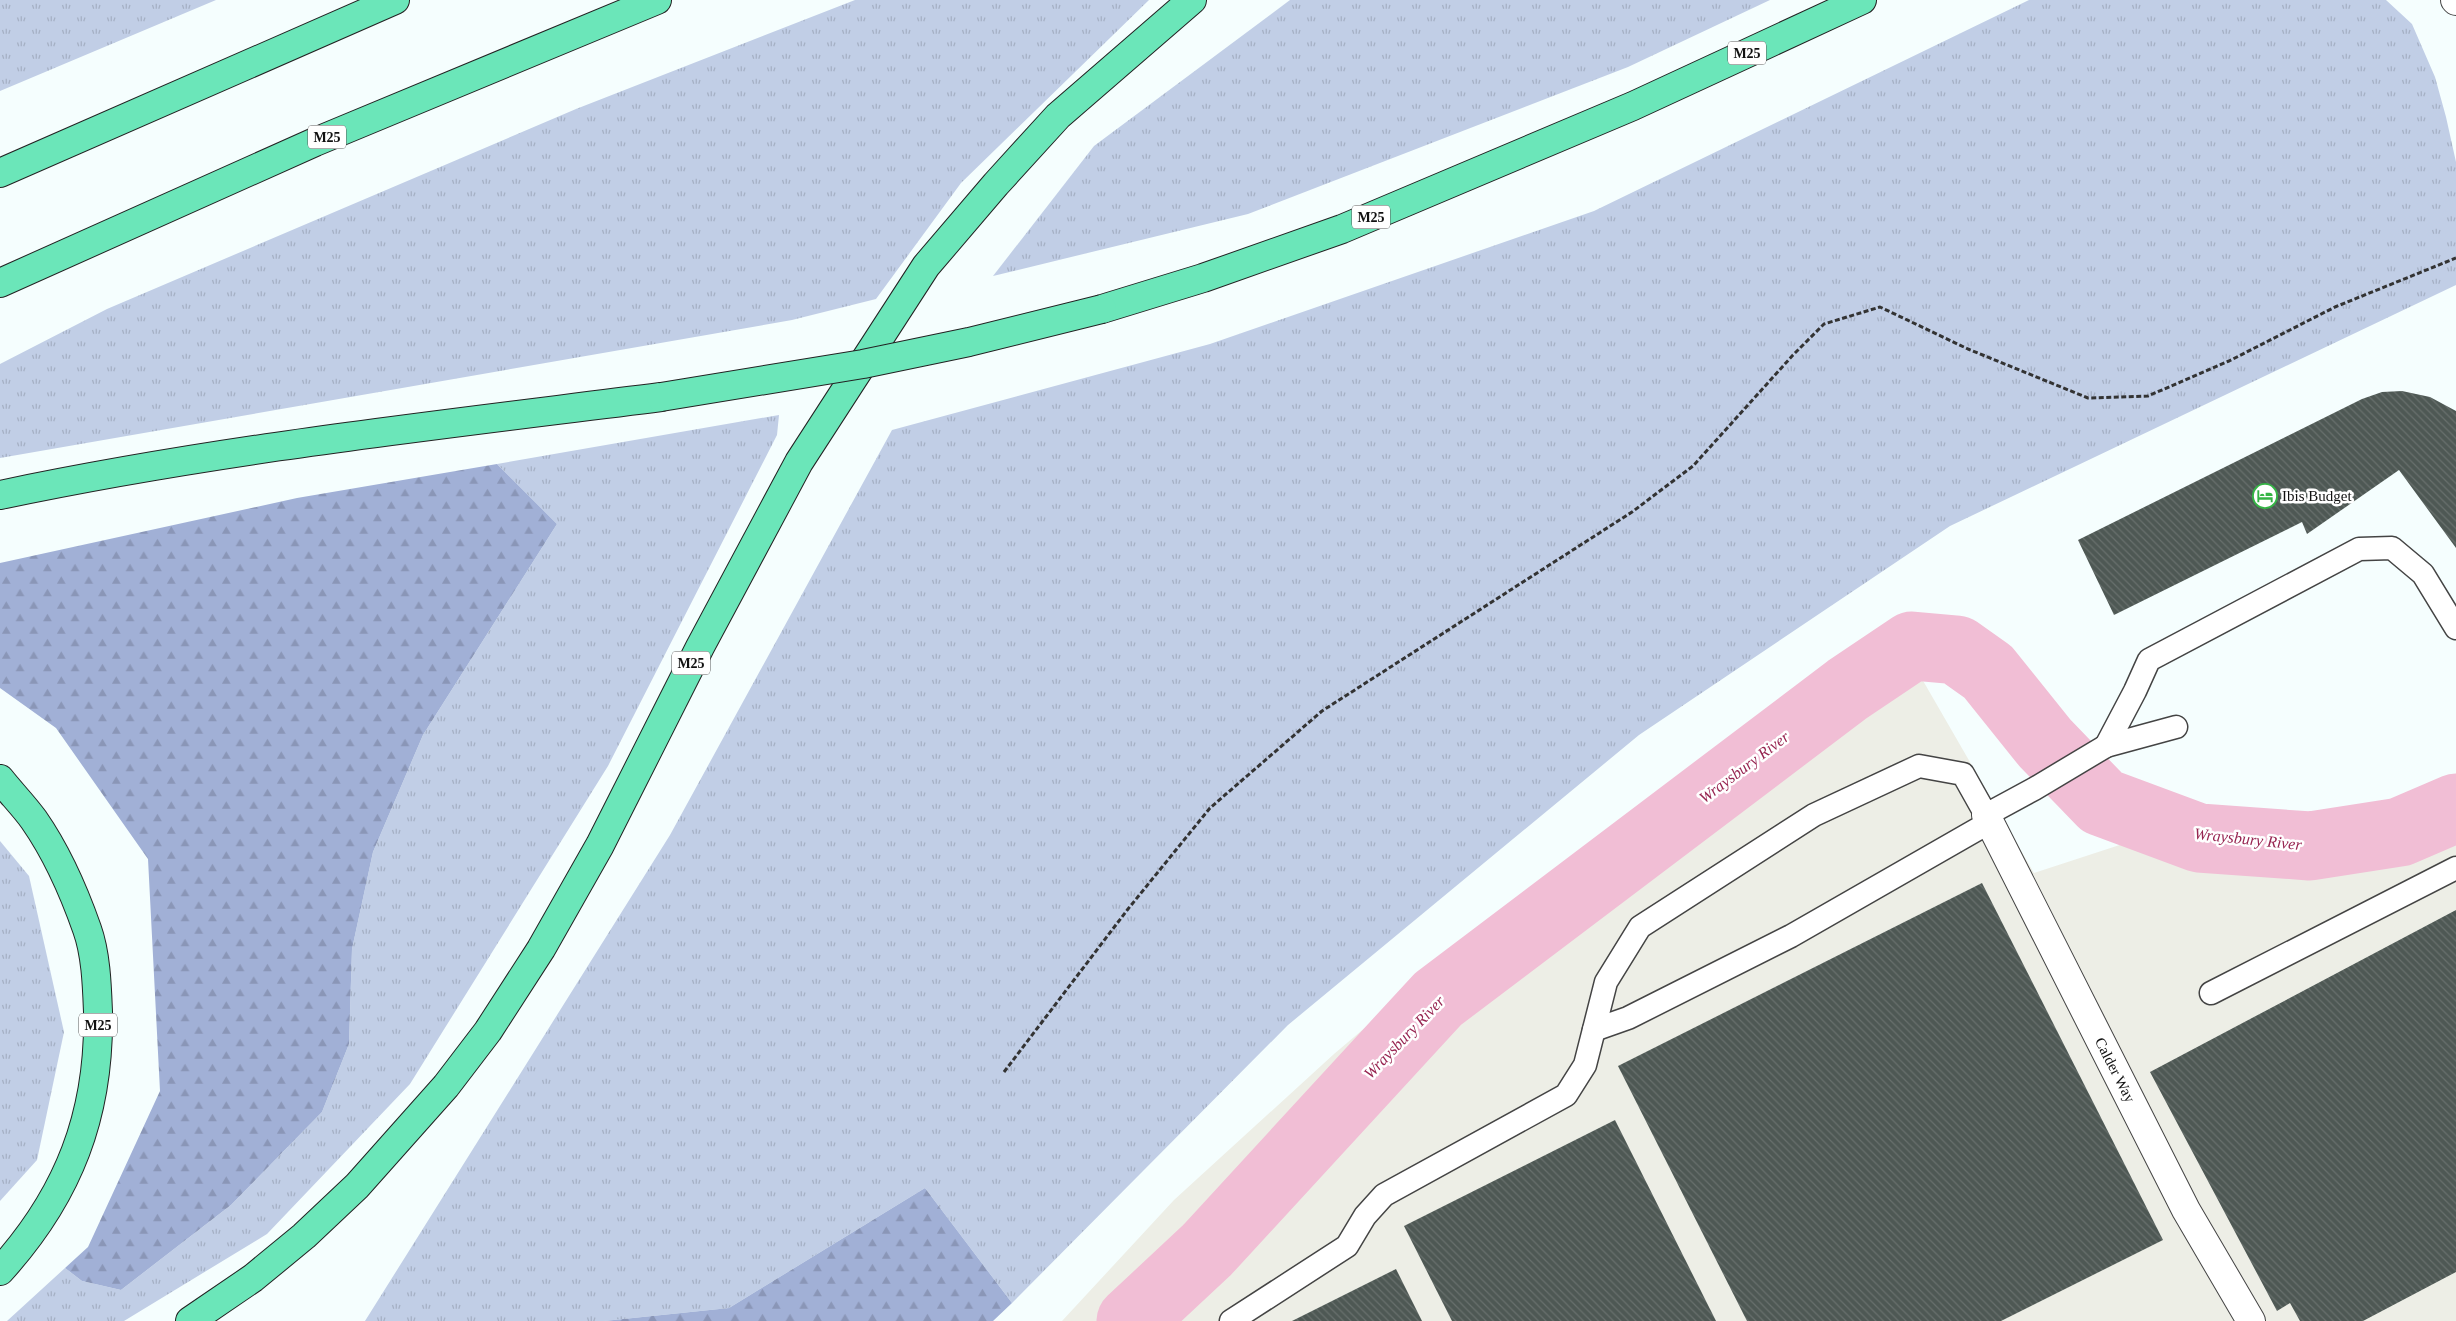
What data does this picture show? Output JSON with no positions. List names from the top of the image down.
{
  "streets": {
    "highway": ["M25"],
    "street": ["Calder Way"]
  },
  "water": ["Wraysbury River"],
  "places": {
    "hotel": ["Ibis Budget"]
  }
}
